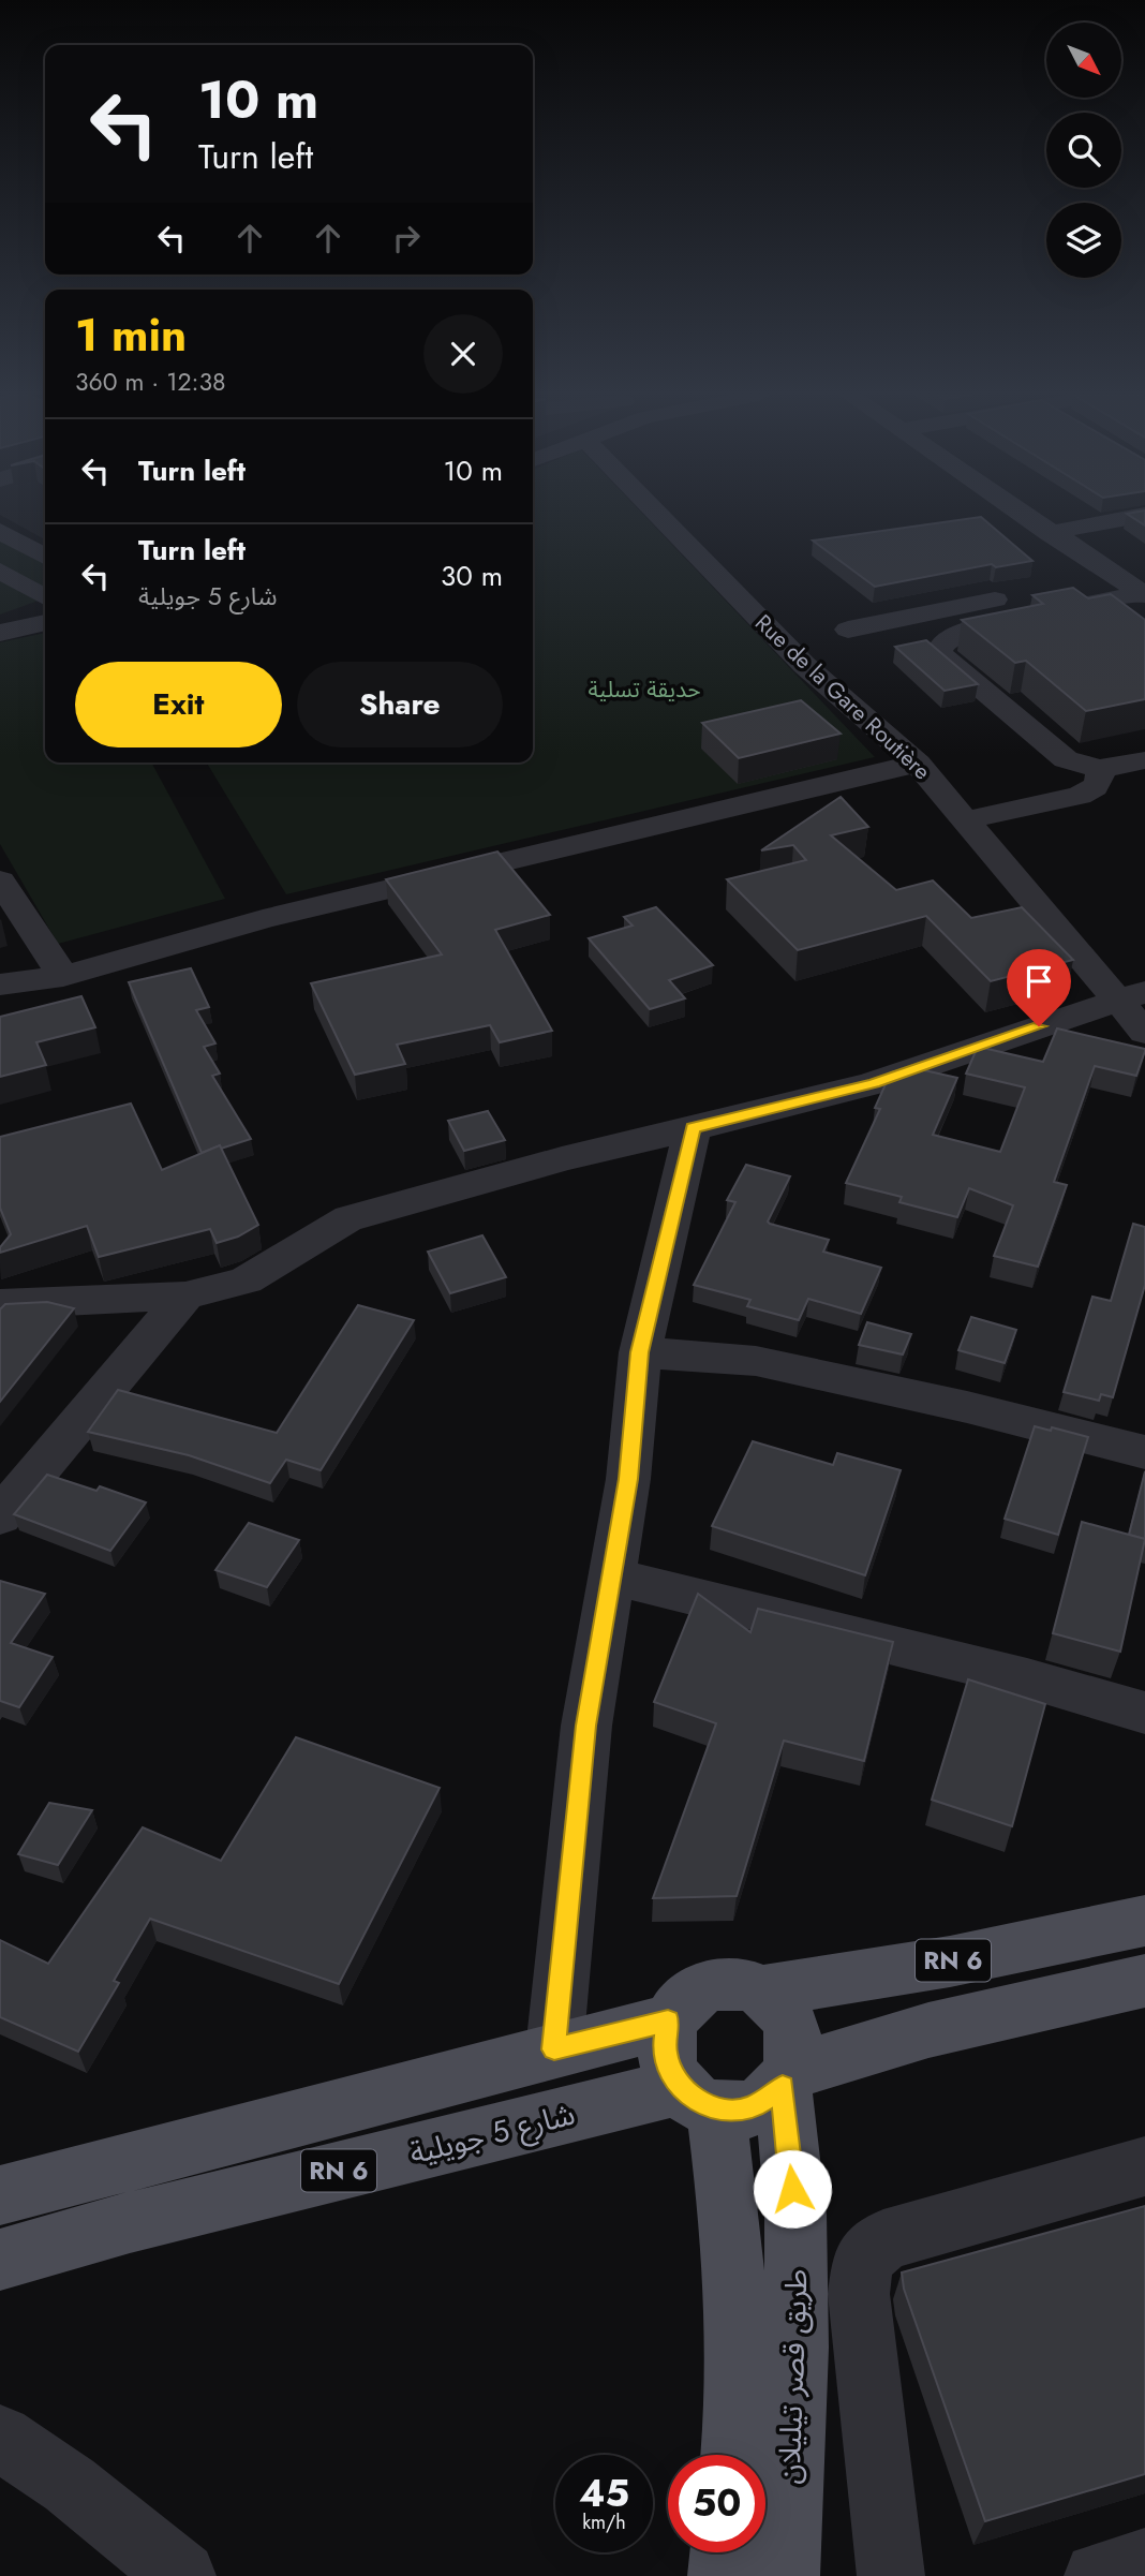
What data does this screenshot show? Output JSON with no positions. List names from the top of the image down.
{
  "streets": {
    "main road": ["RN 6", "شارع 5 جويلية", "طريق قصر تيليلان"],
    "street": ["Rue de la Gare Routière"]
  },
  "crossings": [
    ["RN 6", "شارع 5 جويلية"],
    ["RN 6", "طريق قصر تيليلان"],
    ["شارع 5 جويلية", "طريق قصر تيليلان"]
  ],
  "parks": ["حديقة تسلية"],
  "north": "bottom right",
  "page": {
    "turn": ["10 m", "Turn left"],
    "heading": ["1 min", "360 m · 12:38"],
    "list": [
      {
        "name": "Turn left",
        "value": "10 m"
      },
      {
        "name": "Turn left",
        "note": "شارع 5 جويلية",
        "value": "30 m"
      }
    ],
    "buttons": ["Exit", "Share"],
    "speed": "45 km/h",
    "limit": "50"
  }
}
